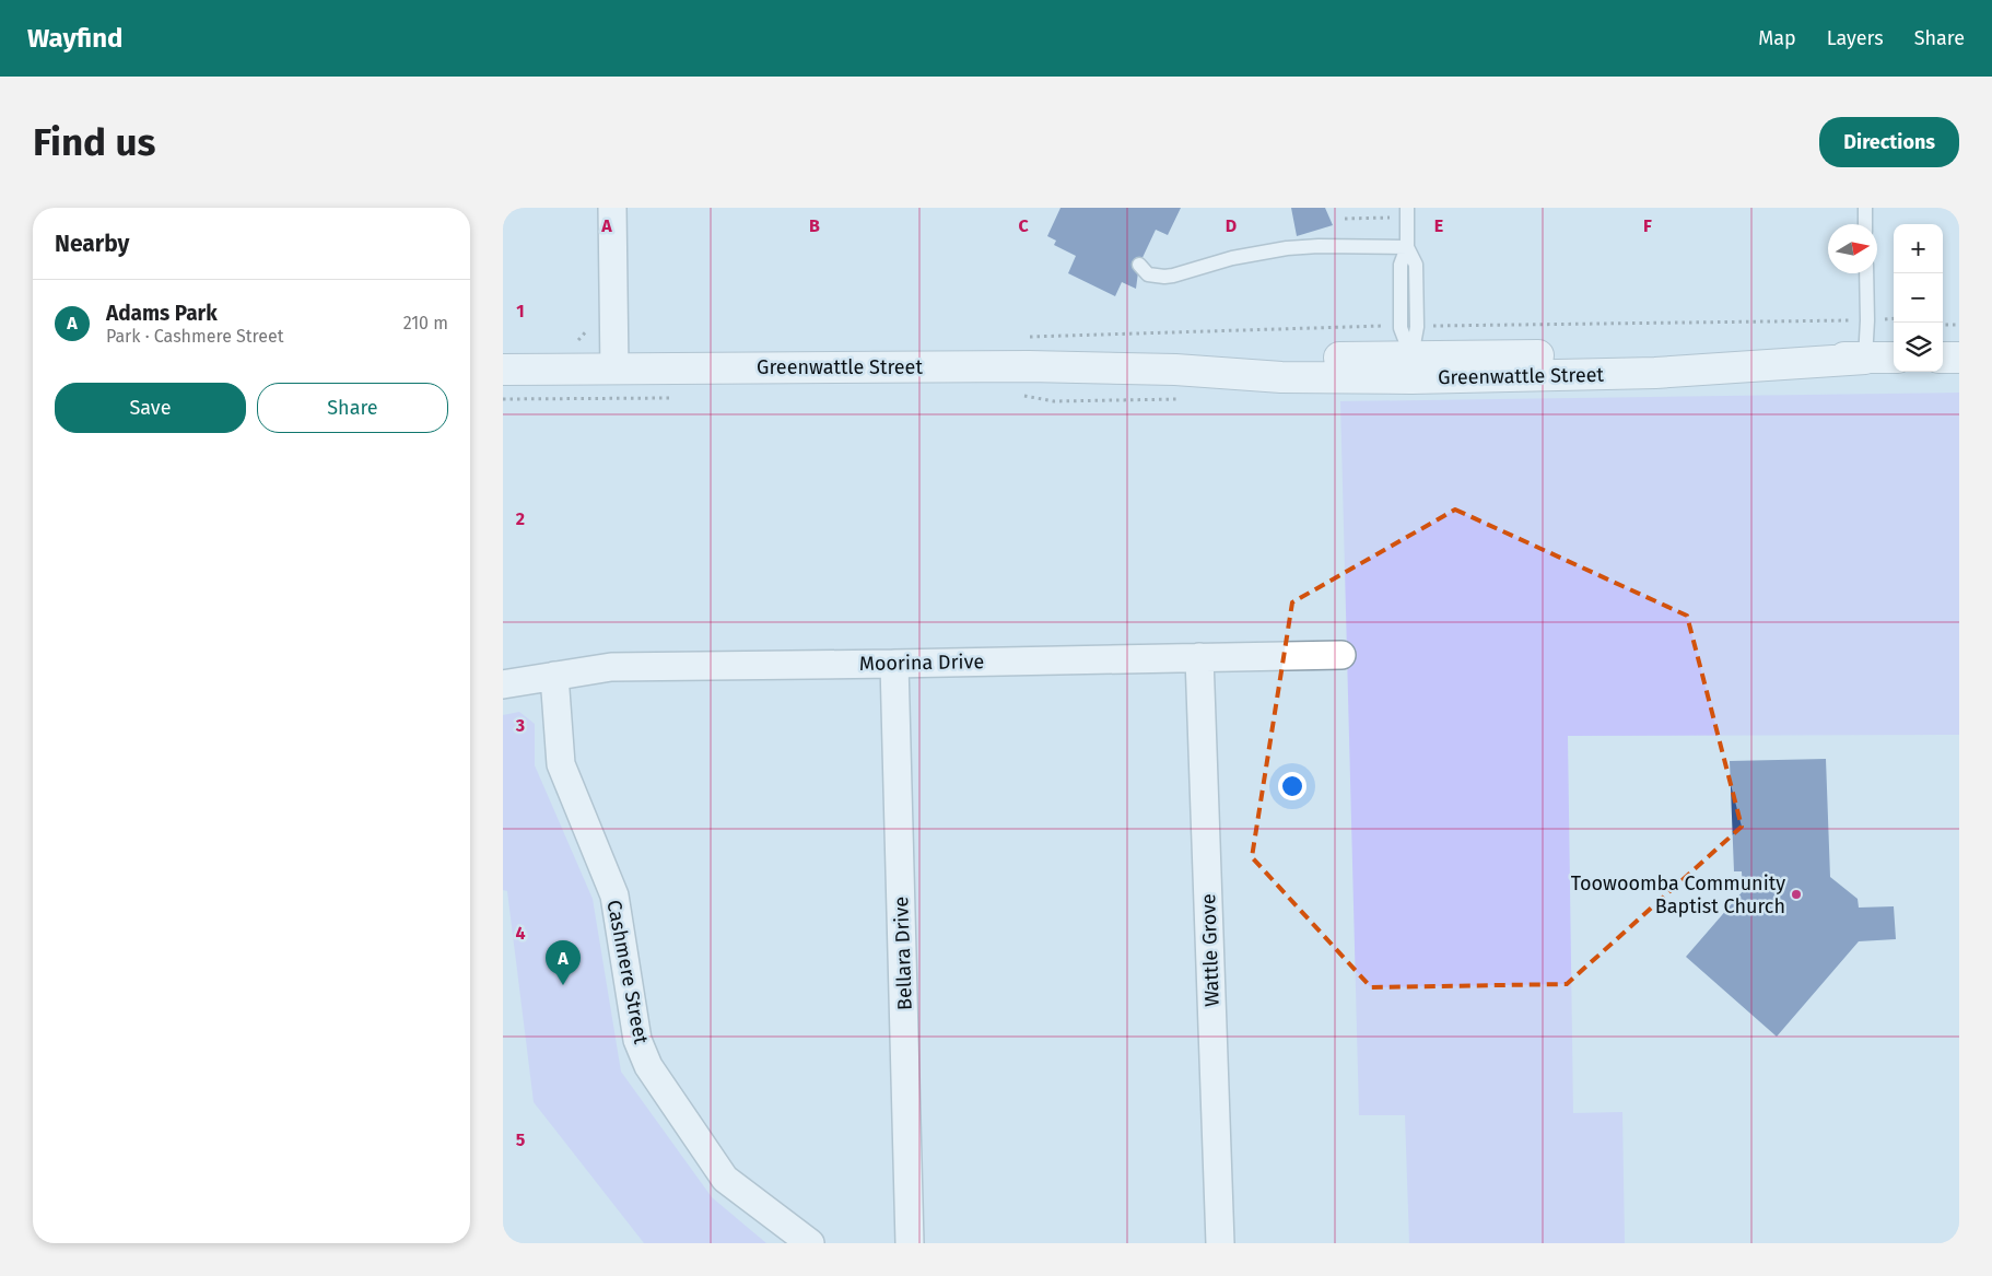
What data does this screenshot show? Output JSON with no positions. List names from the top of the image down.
{
  "streets": {
    "street": [
      "Greenwattle Street",
      "Moorina Drive",
      "Wattle Grove",
      "Bellara Drive",
      "Cashmere Street"
    ]
  },
  "crossings": [
    ["Moorina Drive", "Wattle Grove"],
    ["Moorina Drive", "Bellara Drive"],
    ["Moorina Drive", "Cashmere Street"]
  ],
  "places": ["Toowoomba Community Baptist Church"],
  "north": "right",
  "page": {
    "header": "Wayfind",
    "nav": ["Map", "Layers", "Share"],
    "buttons": [
      "Directions",
      ["Save", "Share"]
    ],
    "title": "Find us",
    "heading": "Nearby",
    "map_buttons": ["+", "−"],
    "list": [
      {
        "mark": "A",
        "name": "Adams Park",
        "note": "Park · Cashmere Street",
        "value": "210 m"
      }
    ],
    "pins": "A"
  },
  "grid": {
    "columns": [
      "A",
      "B",
      "C",
      "D",
      "E",
      "F"
    ],
    "rows": [
      "1",
      "2",
      "3",
      "4",
      "5"
    ]
  }
}
